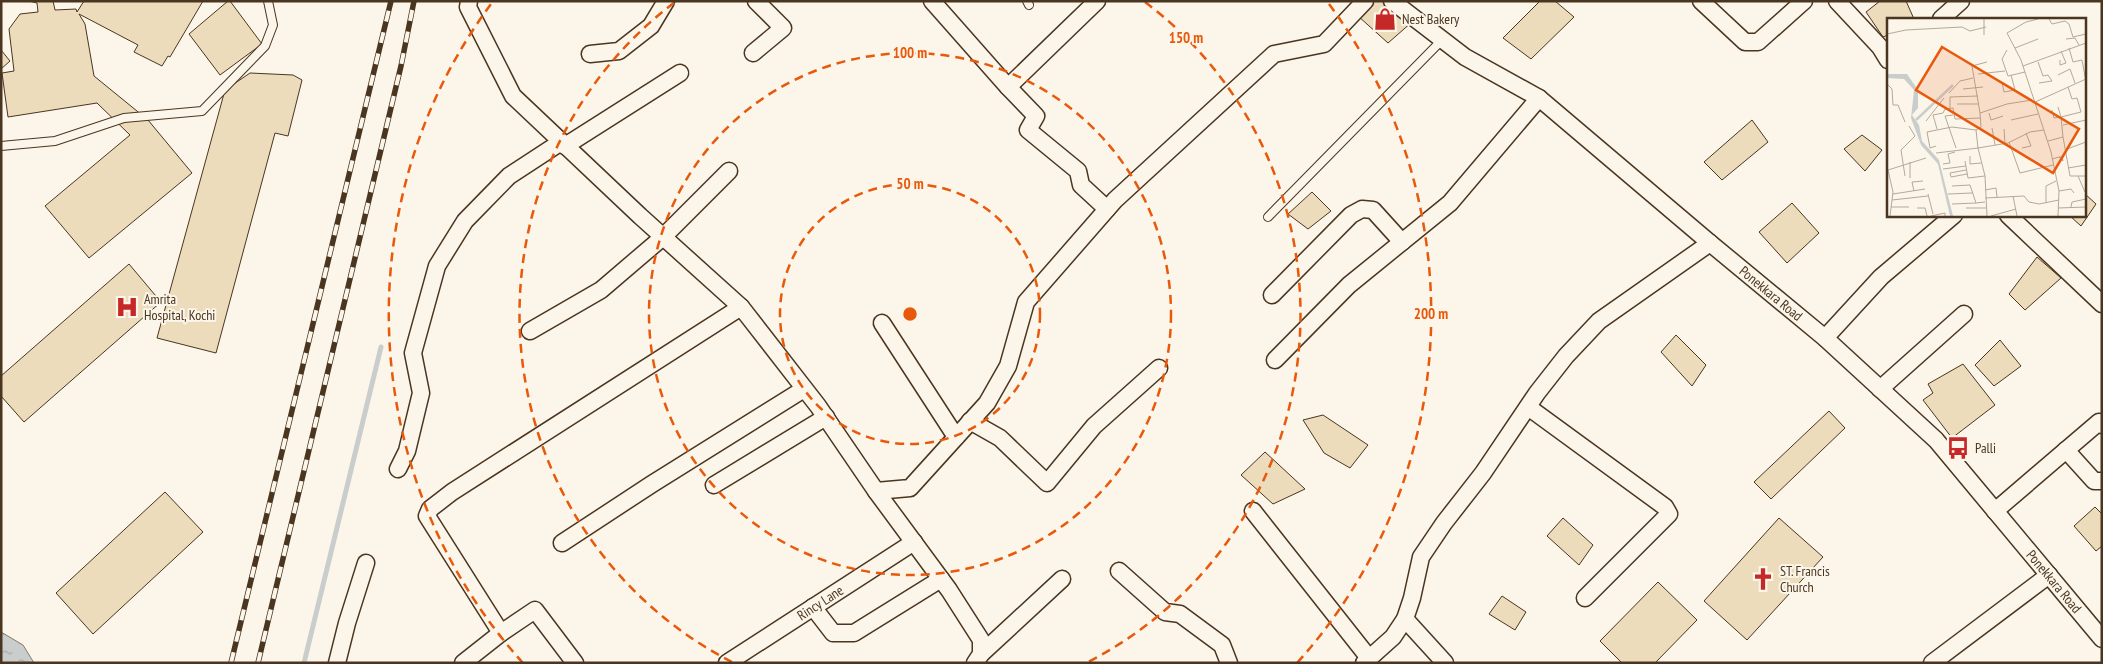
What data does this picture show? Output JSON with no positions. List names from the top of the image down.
{
  "streets": {
    "street": ["Ponekkara Road", "Rincy Lane"]
  },
  "places": {
    "shop": ["Nest Bakery"],
    "hospital": ["Amrita Hospital, Kochi"],
    "bus stop": ["Palli"],
    "church": ["ST. Francis Church"]
  },
  "rings": [
    "150 m",
    "100 m",
    "50 m",
    "200 m"
  ]
}
